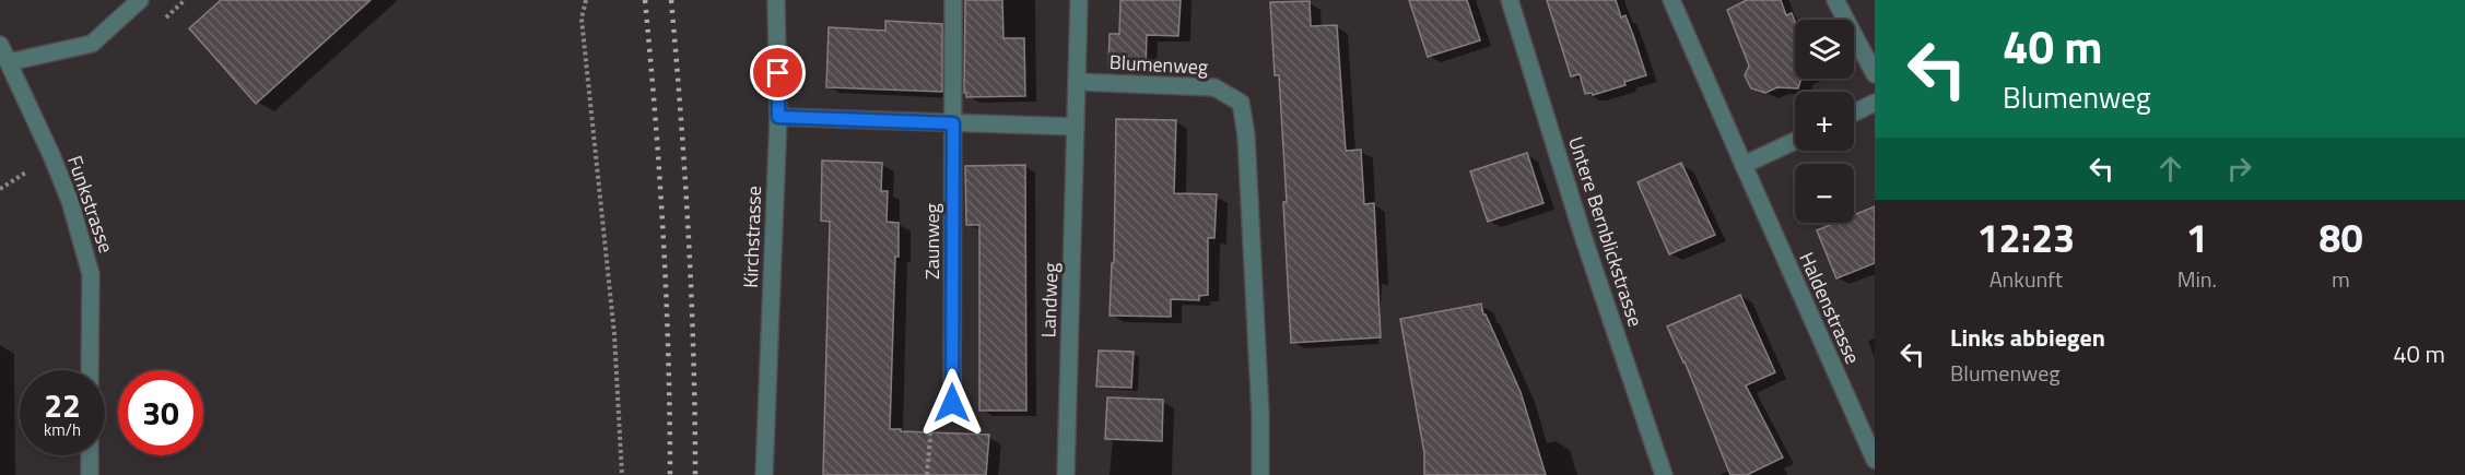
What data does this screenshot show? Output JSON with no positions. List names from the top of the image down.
{
  "streets": {
    "street": [
      "Blumenweg",
      "Funkstrasse",
      "Untere Bernblickstrasse",
      "Kirchstrasse",
      "Zaunweg",
      "Landweg",
      "Haldenstrasse"
    ]
  },
  "page": {
    "turn": ["40 m", "Blumenweg"],
    "map_buttons": ["+", "−"],
    "eta": [
      "12:23",
      "Ankunft",
      "1",
      "Min.",
      "80",
      "m"
    ],
    "list": [
      {
        "name": "Links abbiegen",
        "note": "Blumenweg",
        "value": "40 m"
      }
    ],
    "speed": "22 km/h",
    "limit": "30"
  }
}
